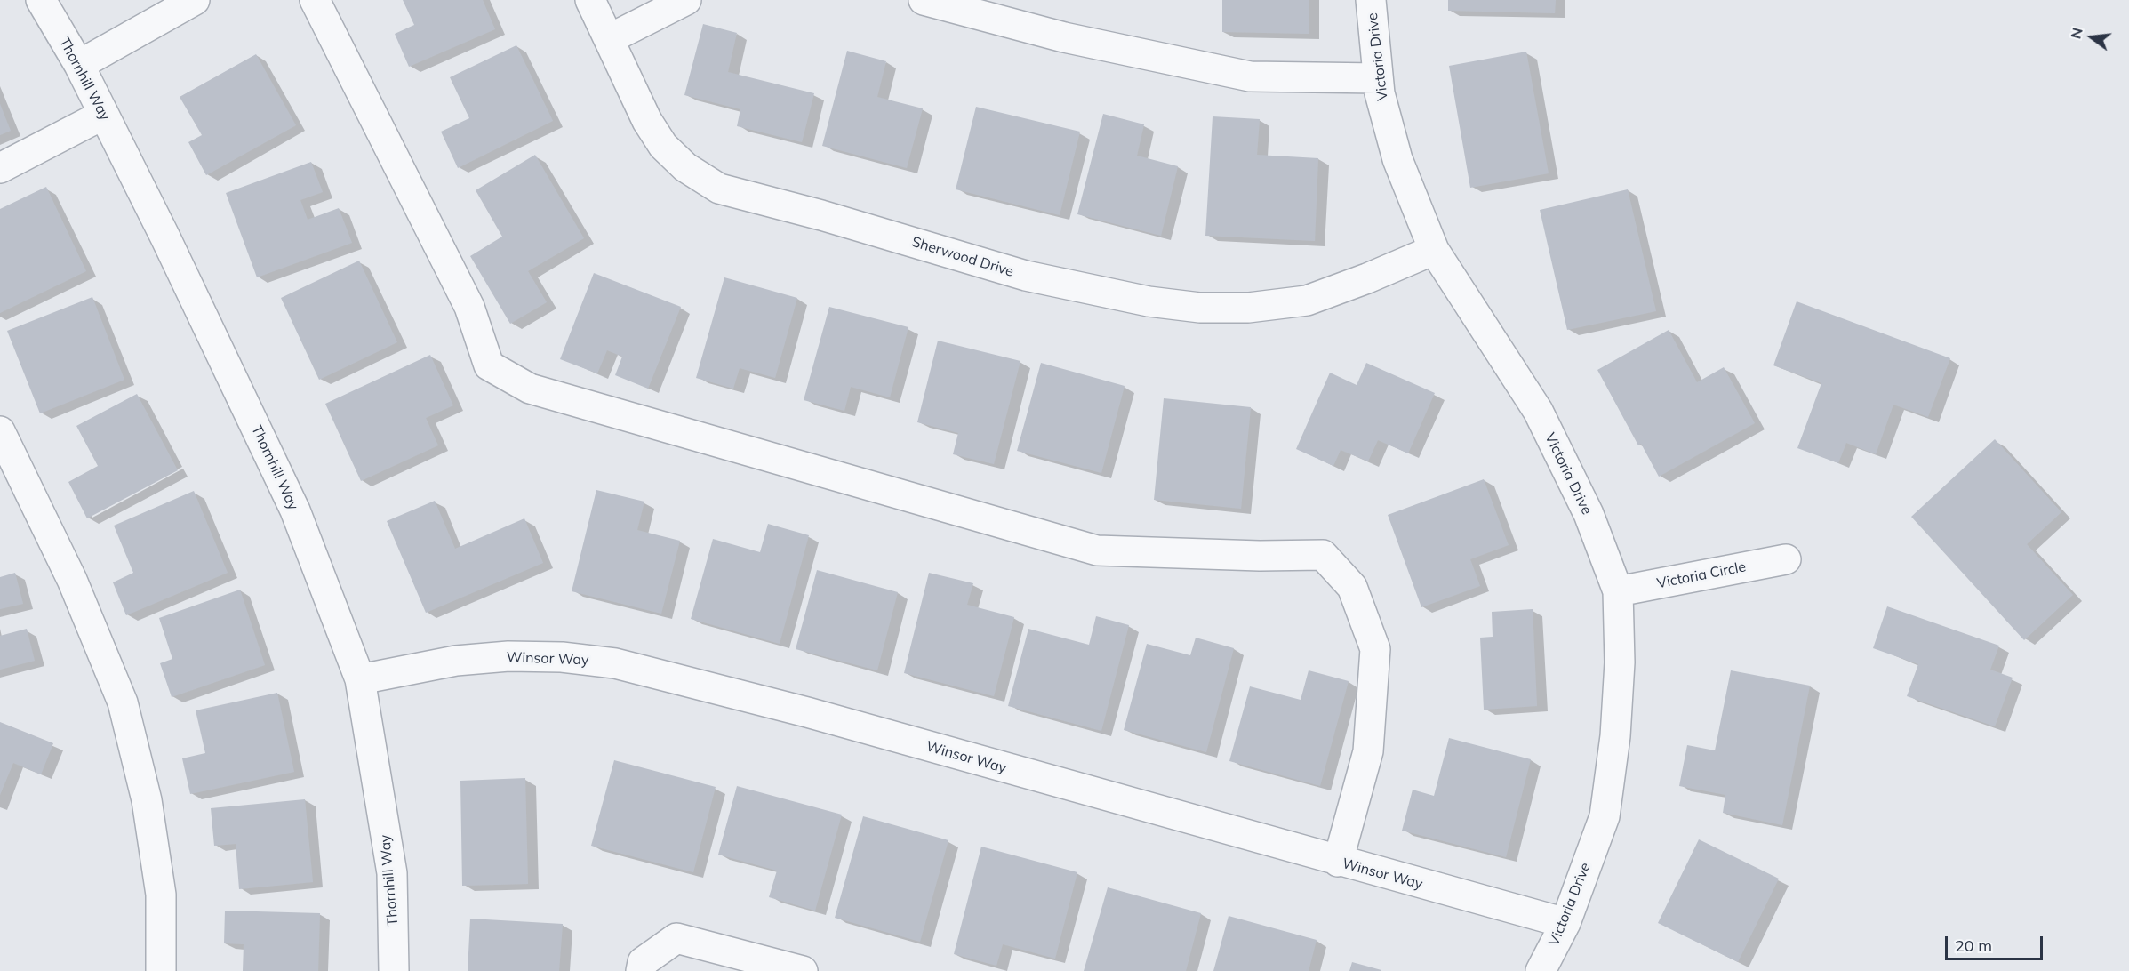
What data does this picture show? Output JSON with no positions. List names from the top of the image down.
{
  "streets": {
    "street": [
      "Victoria Drive",
      "Thornhill Way",
      "Sherwood Drive",
      "Victoria Circle",
      "Winsor Way"
    ]
  },
  "crossings": [
    ["Victoria Drive", "Sherwood Drive"],
    ["Victoria Drive", "Victoria Circle"],
    ["Victoria Drive", "Winsor Way"],
    ["Thornhill Way", "Winsor Way"]
  ],
  "scale_bar": "20 m",
  "north": "left"
}
